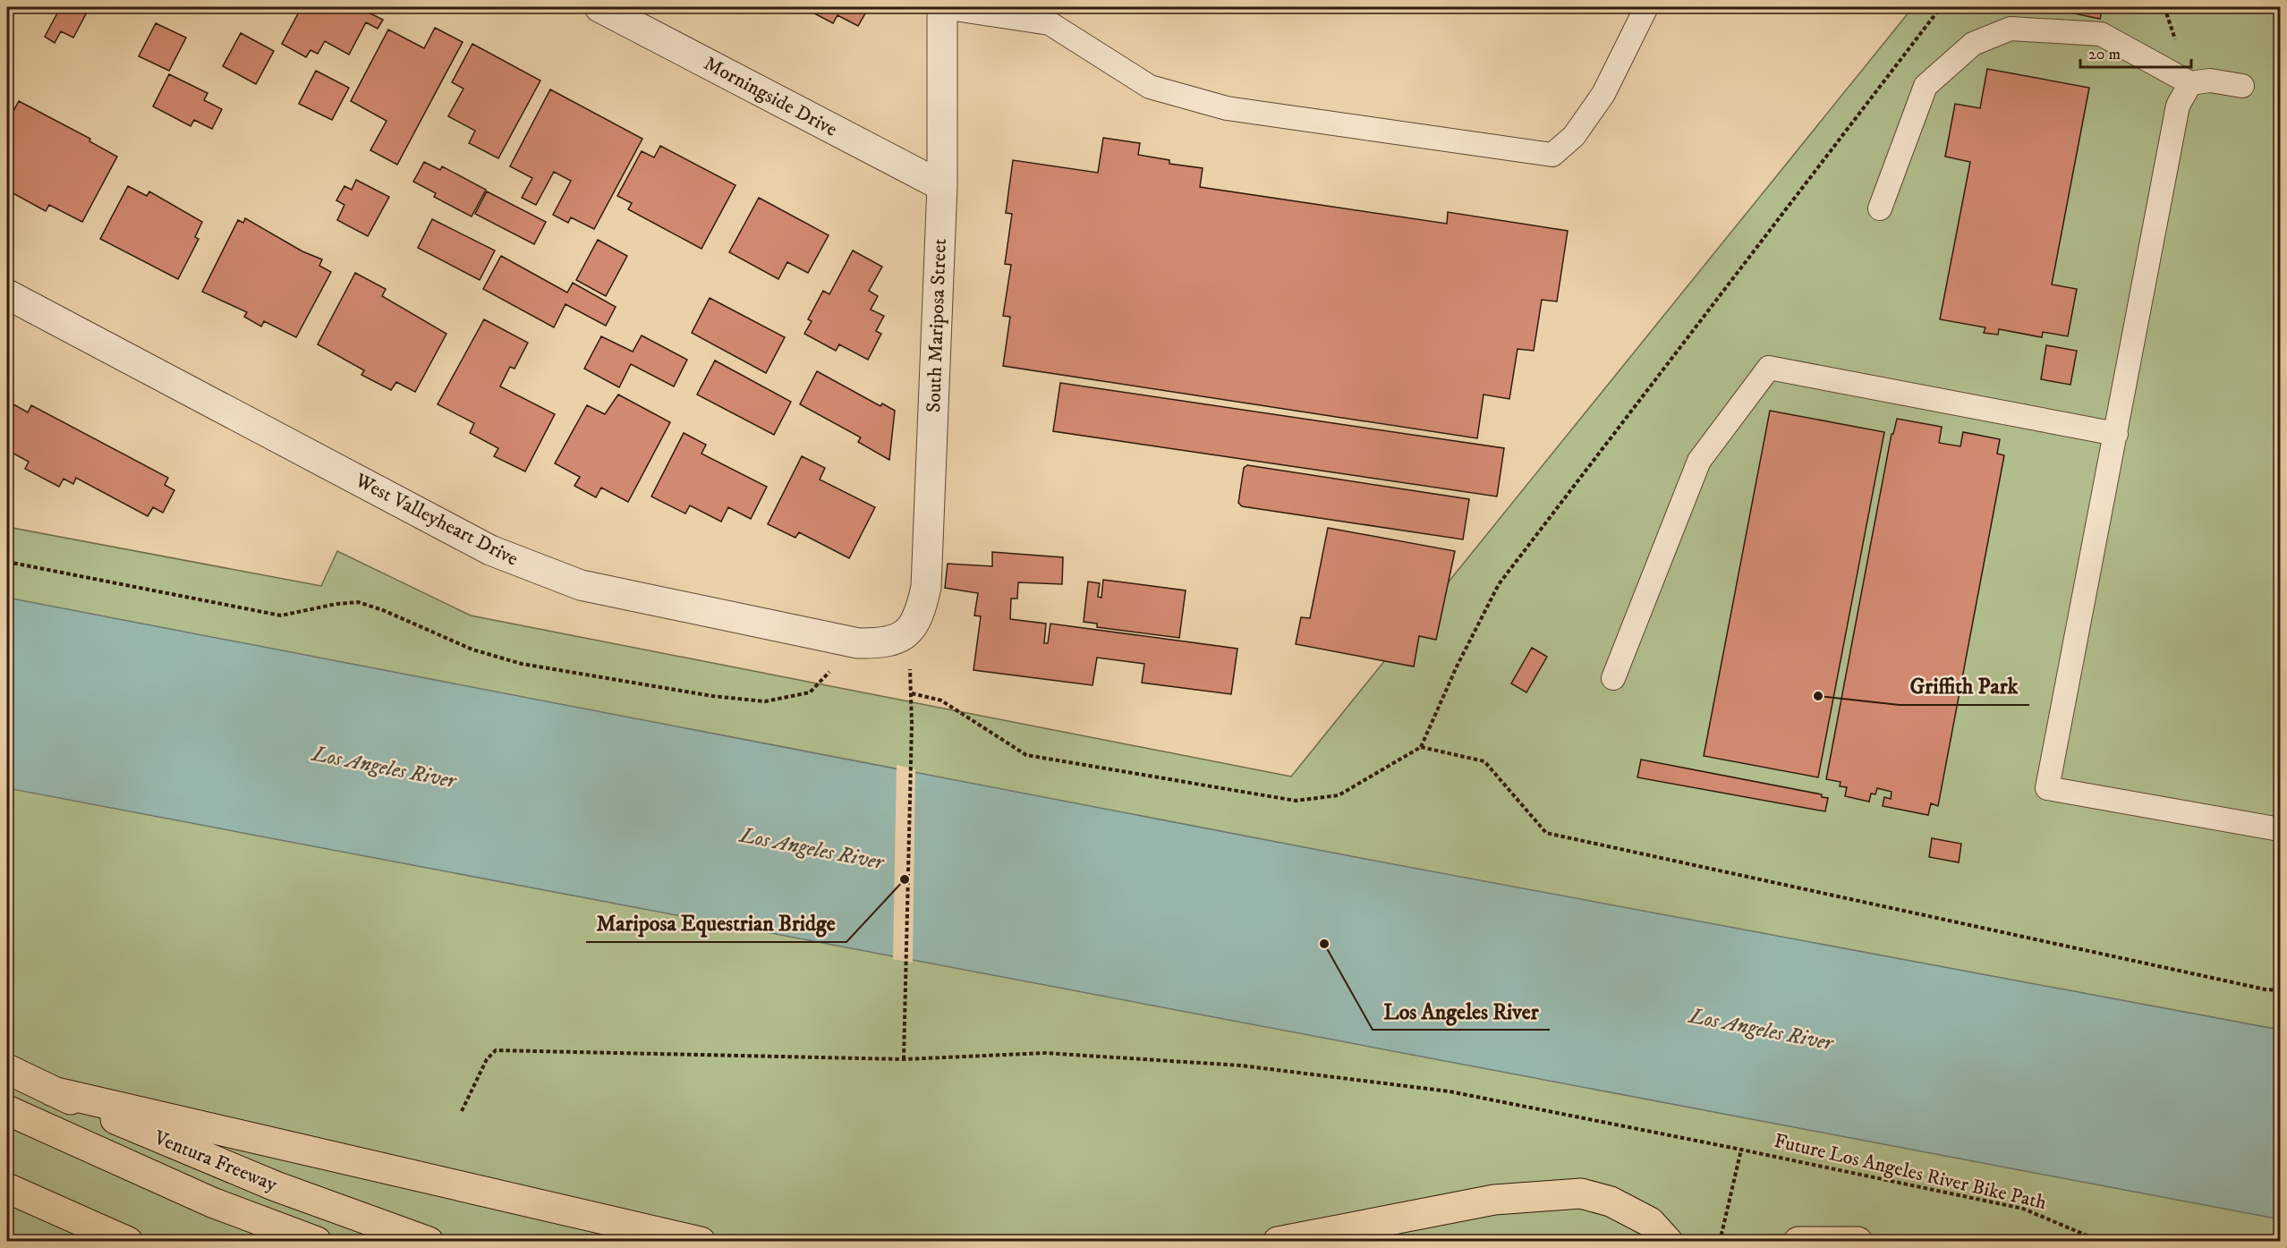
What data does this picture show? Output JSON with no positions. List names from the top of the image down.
{
  "streets": {
    "highway": ["Ventura Freeway"],
    "street": ["Morningside Drive", "South Mariposa Street", "West Valleyheart Drive"],
    "path": ["Future Los Angeles River Bike Path"]
  },
  "crossings": [
    ["Morningside Drive", "South Mariposa Street"],
    ["South Mariposa Street", "West Valleyheart Drive"]
  ],
  "water": ["Los Angeles River"],
  "places": ["Griffith Park", "Mariposa Equestrian Bridge", "Los Angeles River"],
  "scale_bar": "20 m"
}
